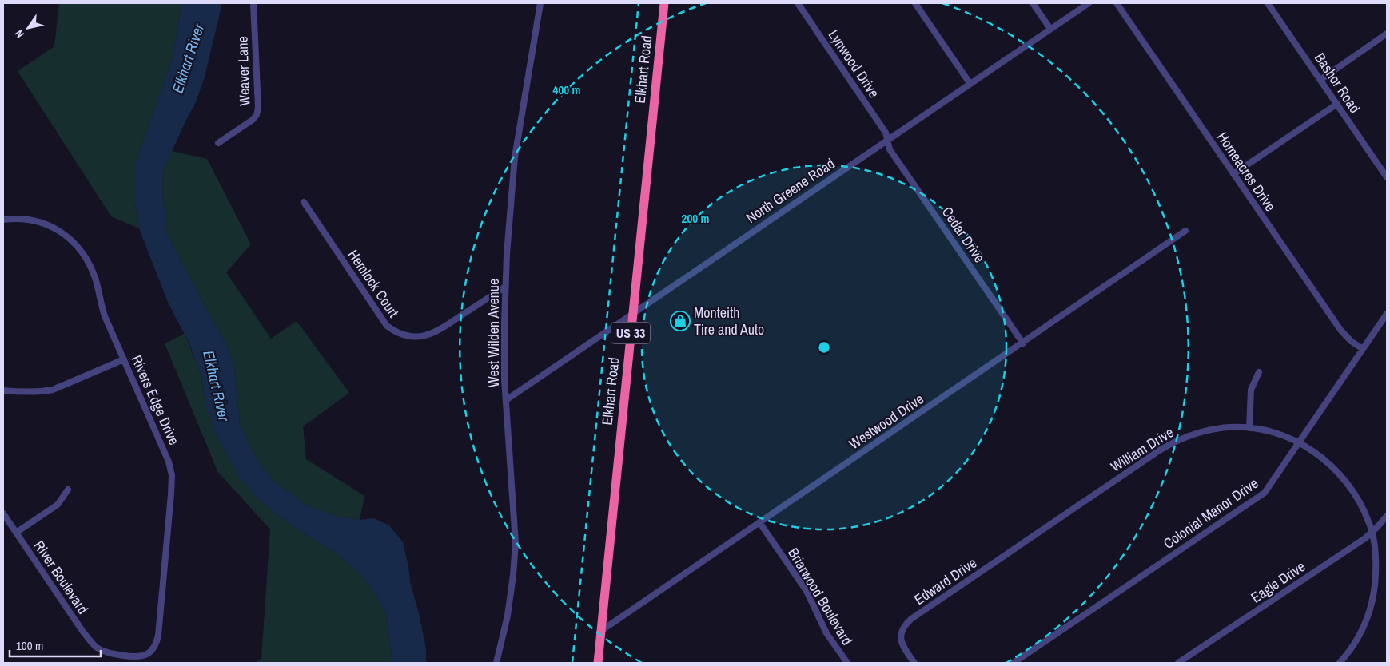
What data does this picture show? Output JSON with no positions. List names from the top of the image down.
{
  "streets": {
    "highway": ["Elkhart Road", "US 33"],
    "street": [
      "Lynwood Drive",
      "Weaver Lane",
      "Bashor Road",
      "Homeacres Drive",
      "North Greene Road",
      "Cedar Drive",
      "Hemlock Court",
      "West Wilden Avenue",
      "Rivers Edge Drive",
      "Westwood Drive",
      "William Drive",
      "Colonial Manor Drive",
      "River Boulevard",
      "Edward Drive",
      "Eagle Drive",
      "Briarwood Boulevard"
    ]
  },
  "crossings": [
    ["Lynwood Drive", "North Greene Road"],
    ["Lynwood Drive", "Cedar Drive"],
    ["Elkhart Road", "North Greene Road"],
    ["Elkhart Road", "Westwood Drive"],
    ["Homeacres Drive", "Colonial Manor Drive"],
    ["North Greene Road", "Cedar Drive"],
    ["North Greene Road", "West Wilden Avenue"],
    ["Cedar Drive", "Westwood Drive"],
    ["Hemlock Court", "West Wilden Avenue"],
    ["Rivers Edge Drive", "River Boulevard"],
    ["Westwood Drive", "Briarwood Boulevard"],
    ["William Drive", "Colonial Manor Drive"],
    ["William Drive", "Edward Drive"],
    ["William Drive", "Eagle Drive"]
  ],
  "water": ["Elkhart River"],
  "places": {
    "shop": ["Monteith Tire and Auto"]
  },
  "scale_bar": "100 m",
  "north": "bottom left",
  "rings": ["400 m", "200 m"]
}
